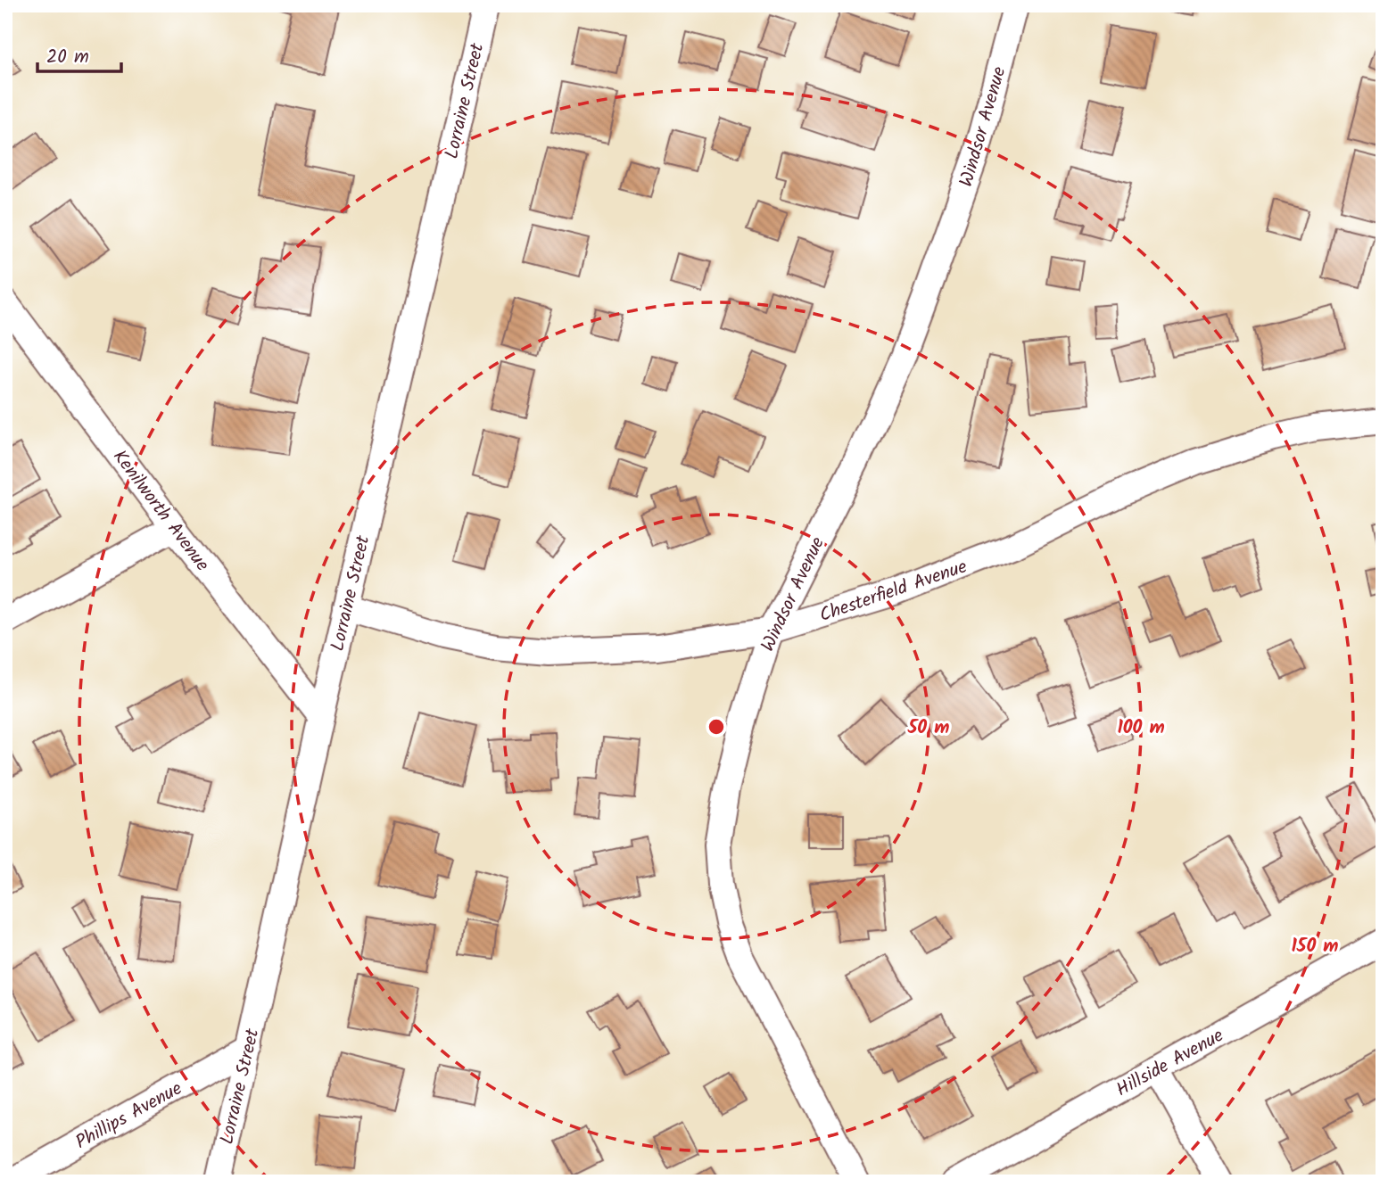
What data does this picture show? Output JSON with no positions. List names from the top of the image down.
{
  "streets": {
    "street": [
      "Lorraine Street",
      "Windsor Avenue",
      "Kenilworth Avenue",
      "Chesterfield Avenue",
      "Hillside Avenue",
      "Phillips Avenue"
    ]
  },
  "crossings": [
    ["Lorraine Street", "Kenilworth Avenue"],
    ["Lorraine Street", "Chesterfield Avenue"],
    ["Lorraine Street", "Phillips Avenue"],
    ["Windsor Avenue", "Chesterfield Avenue"]
  ],
  "scale_bar": "20 m",
  "rings": ["50 m", "100 m", "150 m"]
}
